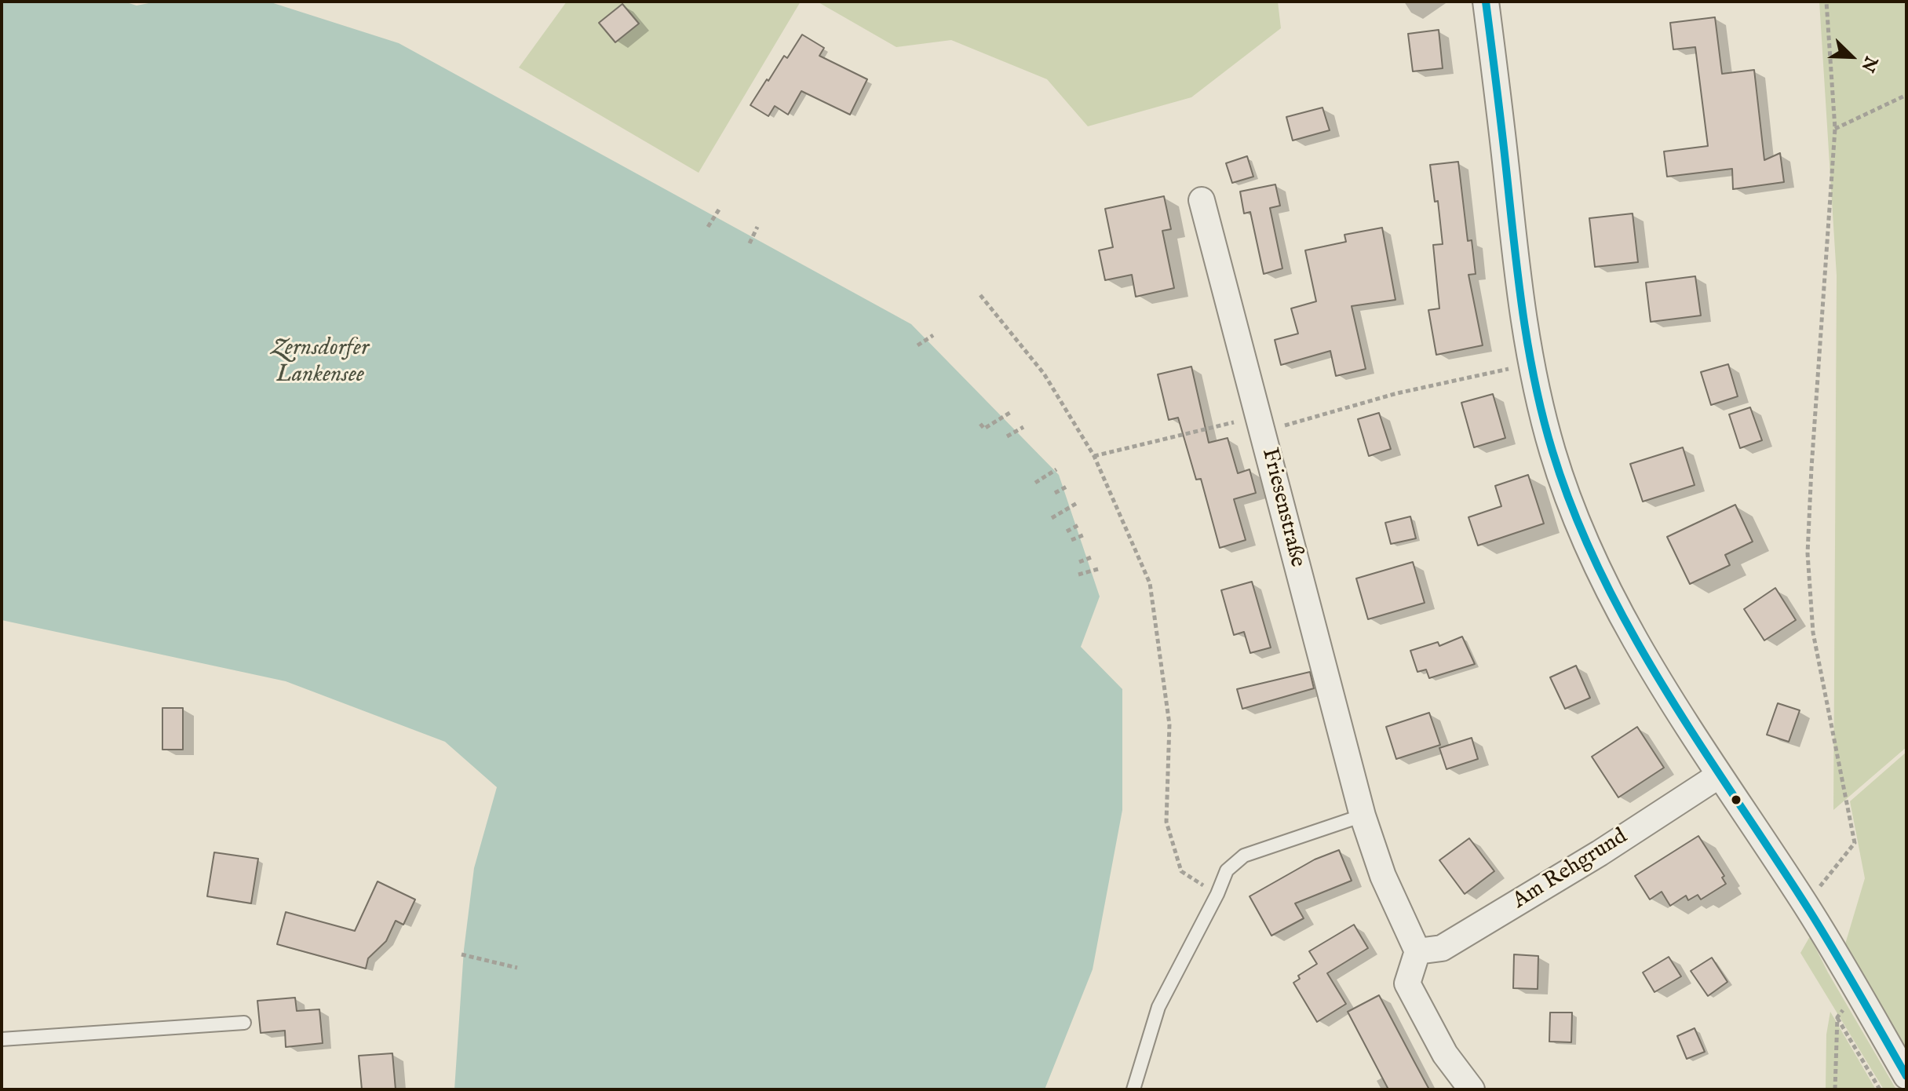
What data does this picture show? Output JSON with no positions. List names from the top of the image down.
{
  "streets": {
    "street": ["Friesenstraße", "Am Rehgrund"]
  },
  "crossings": [
    ["Friesenstraße", "Am Rehgrund"]
  ],
  "water": ["Zernsdorfer Lankensee"],
  "north": "bottom right"
}
